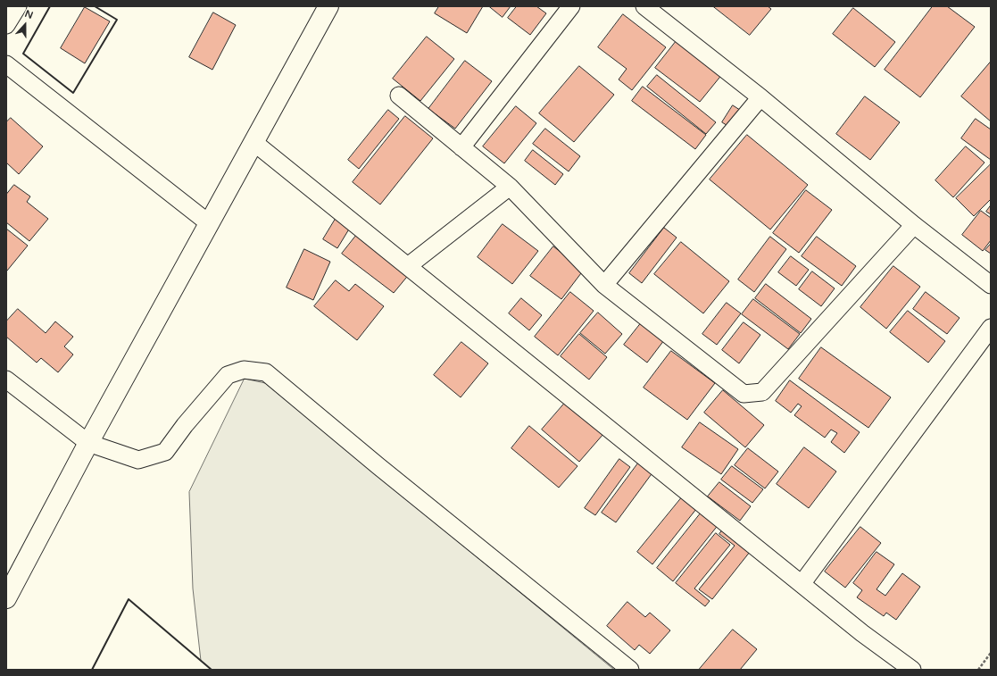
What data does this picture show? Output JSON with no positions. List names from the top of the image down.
{
  "north": "top"
}
